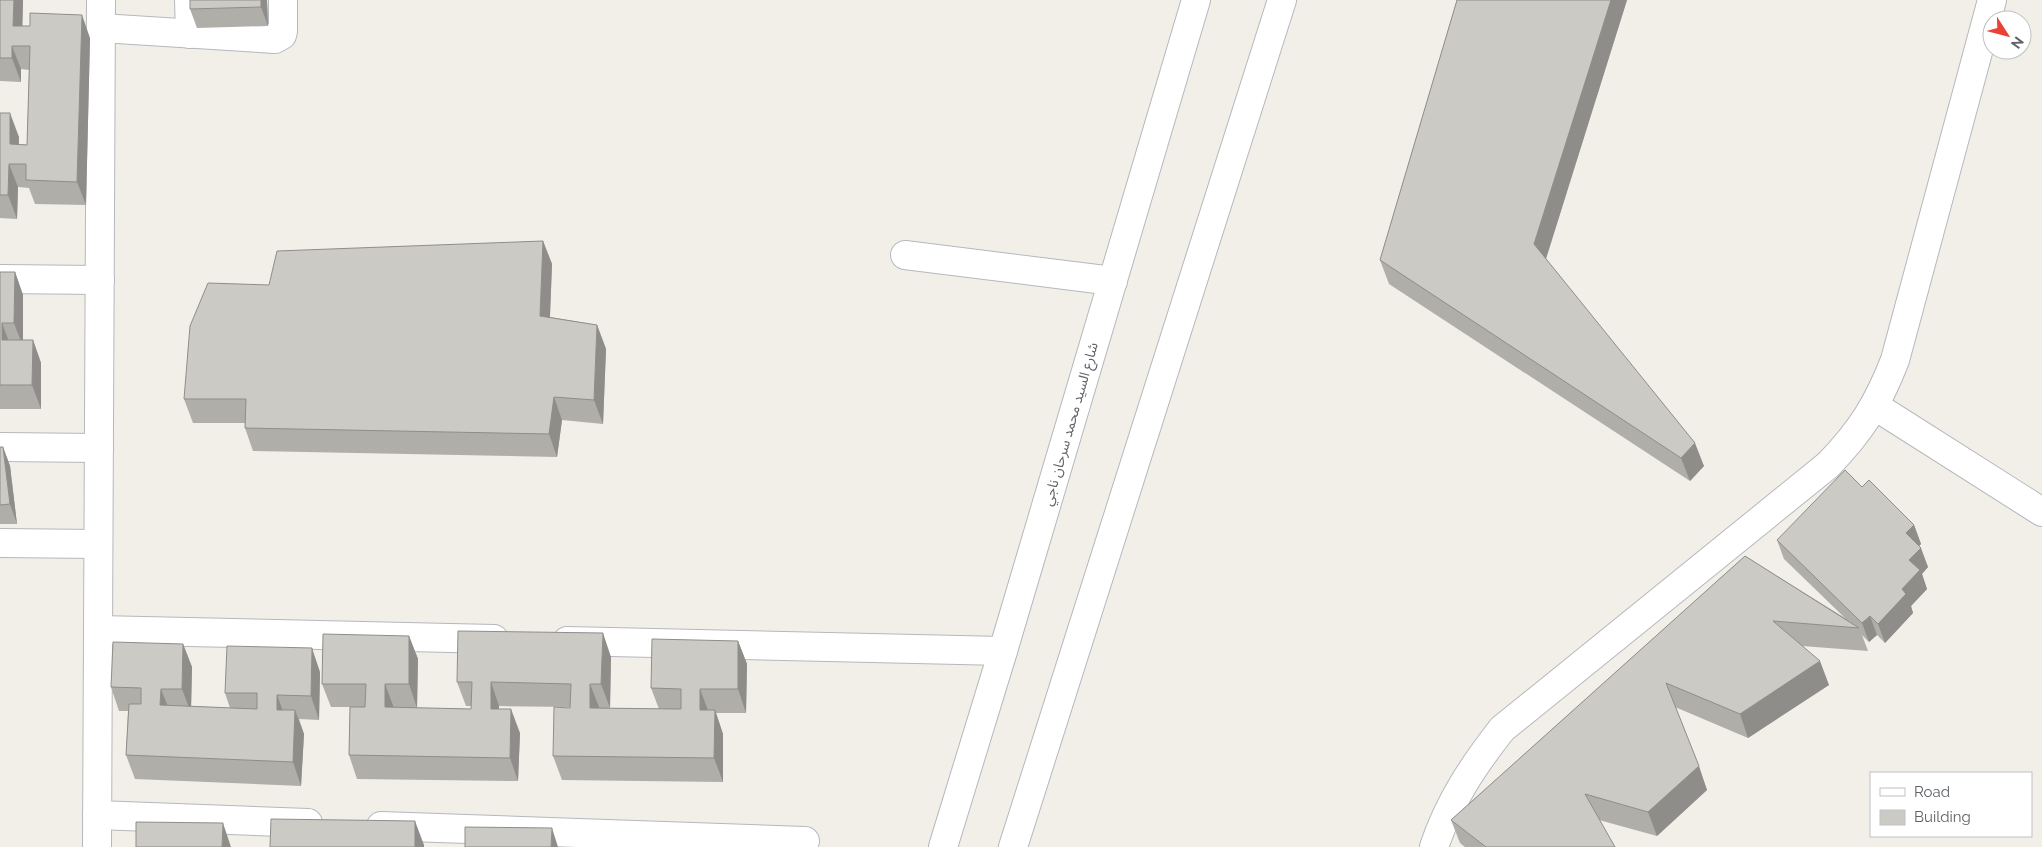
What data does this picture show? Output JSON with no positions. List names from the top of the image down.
{
  "streets": {
    "street": ["شارع السيد محمد سرحان ناجي"]
  },
  "legend": ["Road", "Building"],
  "north": "bottom right"
}
